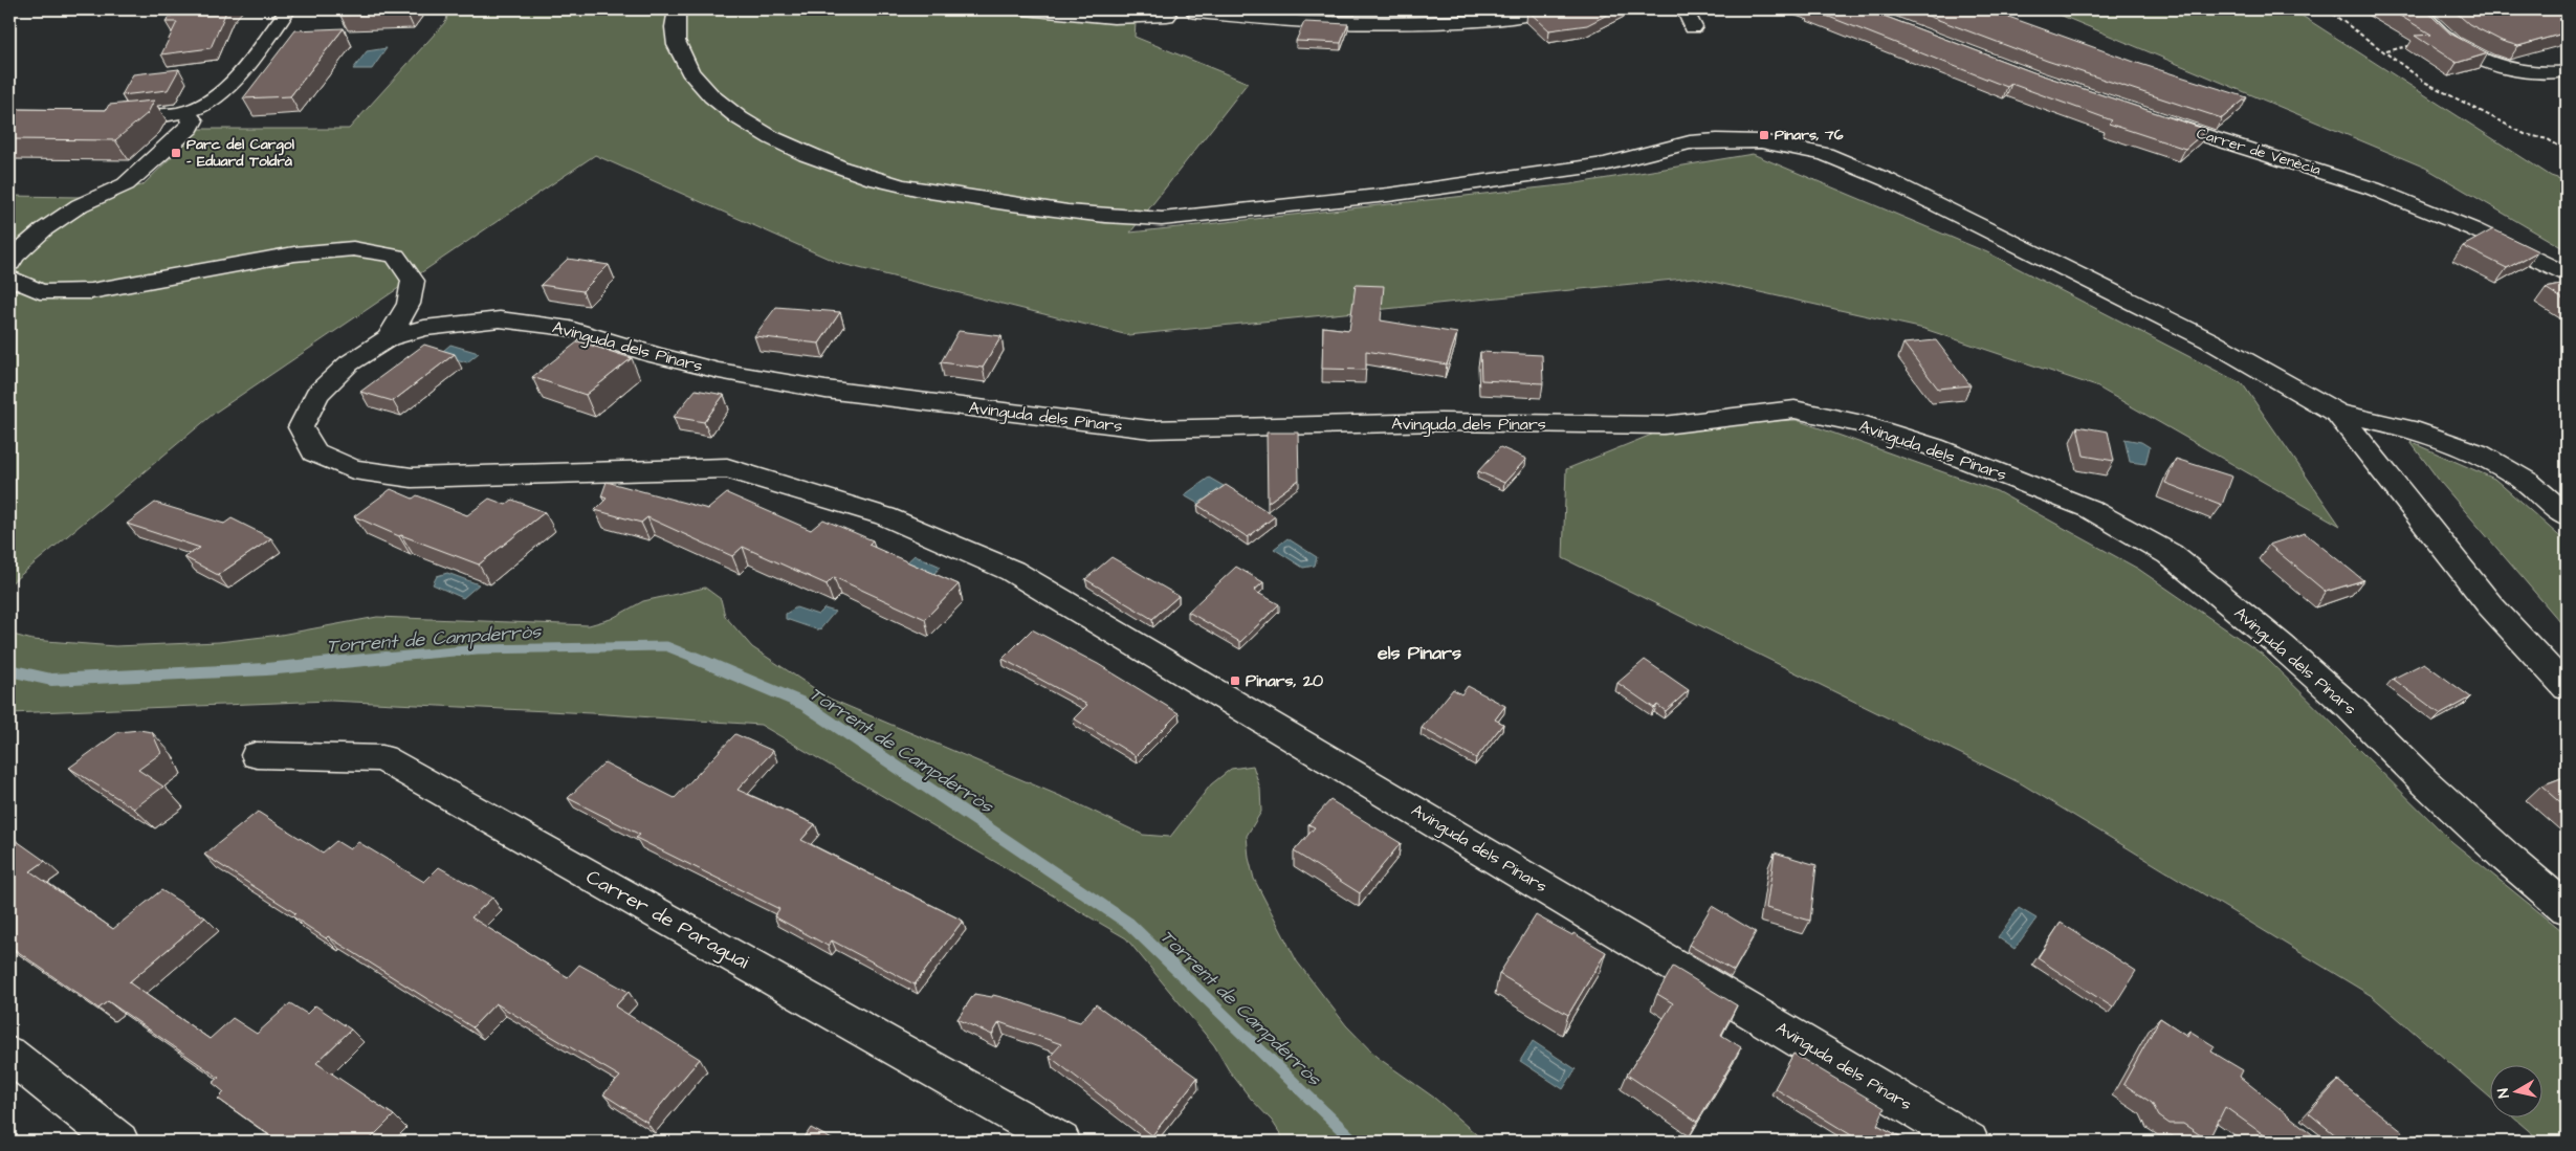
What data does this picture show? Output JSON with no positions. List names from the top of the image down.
{
  "streets": {
    "street": ["Carrer de Venècia", "Avinguda dels Pinars", "Carrer de Paraguai"]
  },
  "districts": ["els Pinars"],
  "water": ["Torrent de Campderròs"],
  "places": {
    "transit": ["Pinars, 76", "Parc del Cargol - Eduard Toldrà", "Pinars, 20"]
  },
  "north": "left"
}
